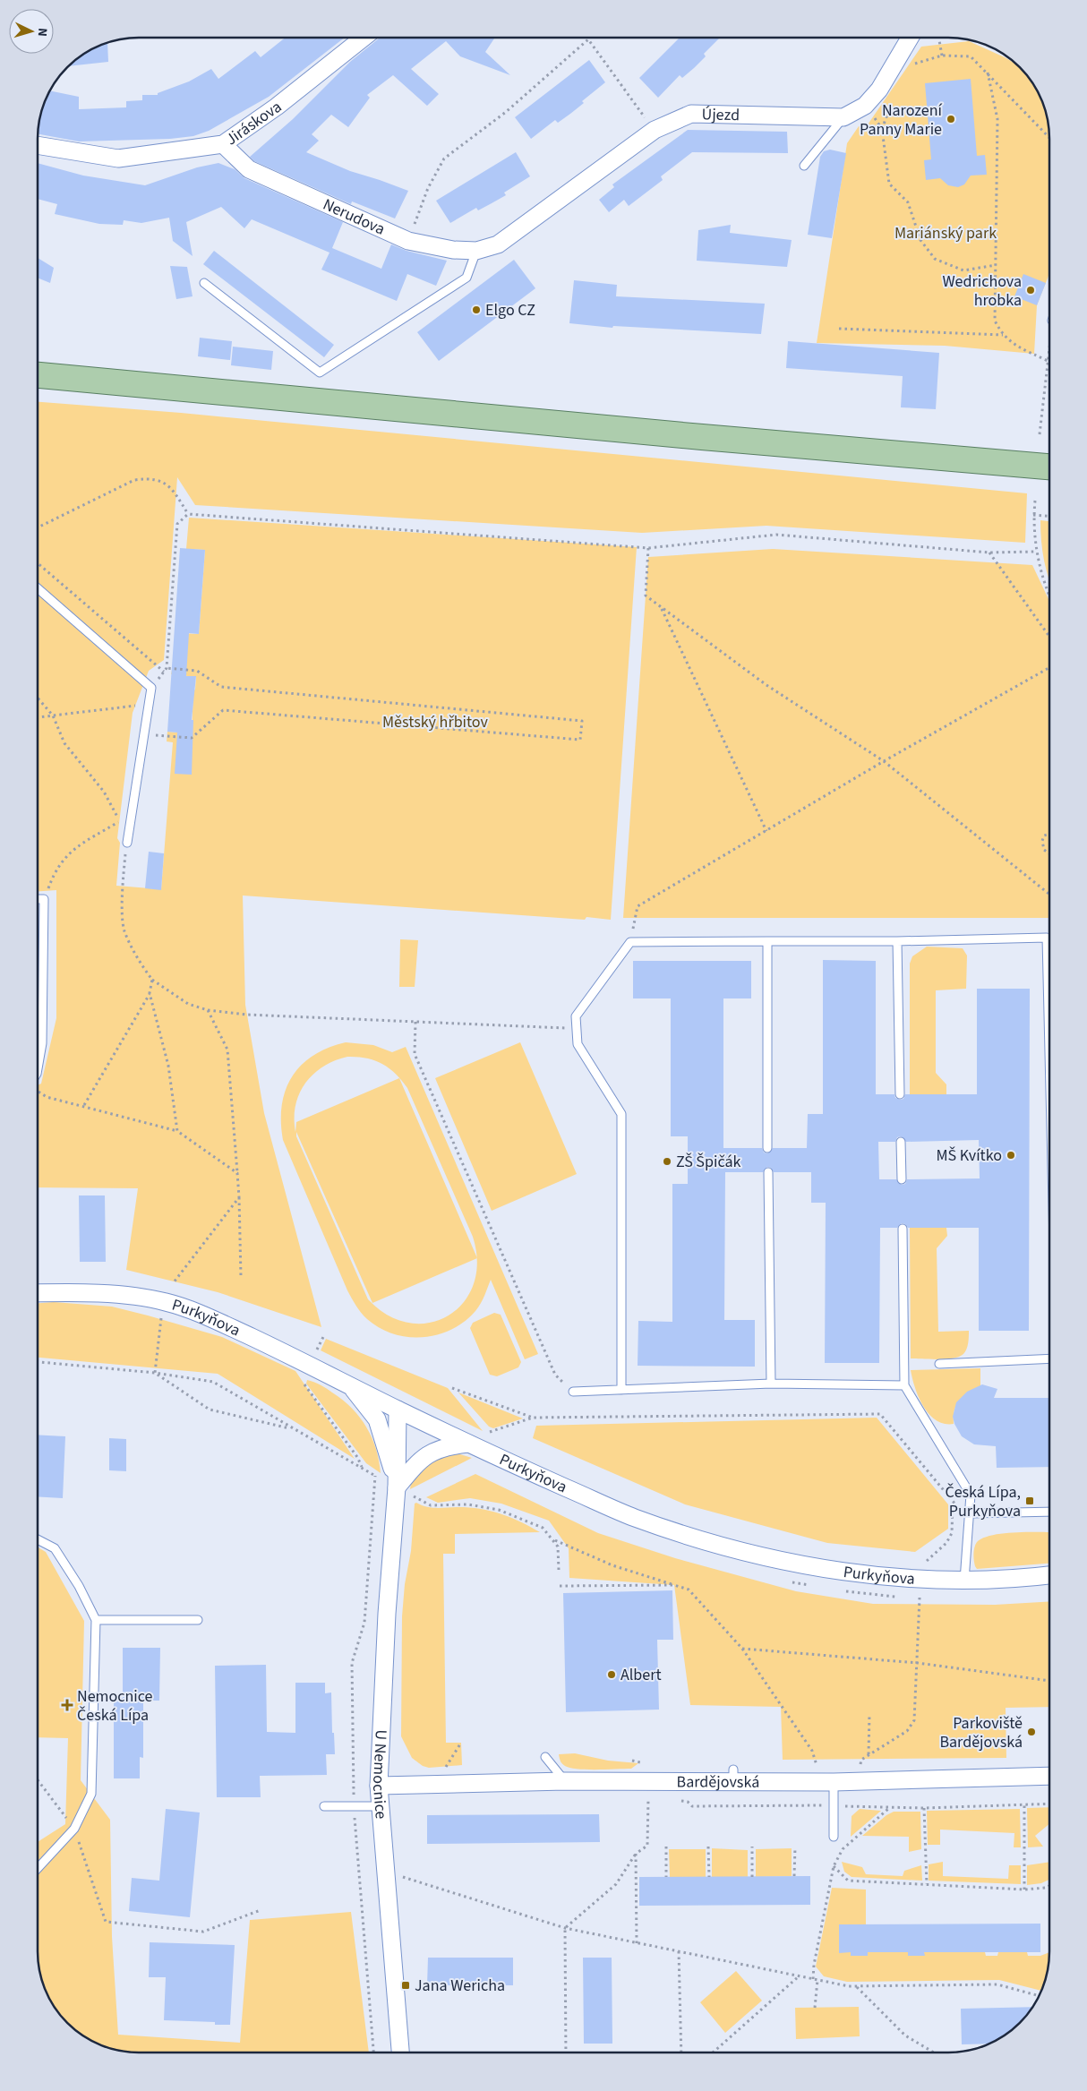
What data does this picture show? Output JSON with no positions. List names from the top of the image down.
{
  "streets": {
    "street": [
      "Újezd",
      "Jiráskova",
      "Nerudova",
      "Purkyňova",
      "U Nemocnice",
      "Bardějovská"
    ]
  },
  "crossings": [
    ["Újezd", "Nerudova"],
    ["Jiráskova", "Nerudova"],
    ["Purkyňova", "U Nemocnice"],
    ["U Nemocnice", "Bardějovská"]
  ],
  "parks": ["Mariánský park", "Městský hřbitov"],
  "places": {
    "other": [
      "Narození Panny Marie",
      "Wedrichova hrobka",
      "Elgo CZ",
      "MŠ Kvítko",
      "ZŠ Špičák",
      "Albert",
      "Parkoviště Bardějovská"
    ],
    "transit": ["Česká Lípa, Purkyňova", "Jana Wericha"],
    "health": ["Nemocnice Česká Lípa"]
  },
  "north": "right"
}
